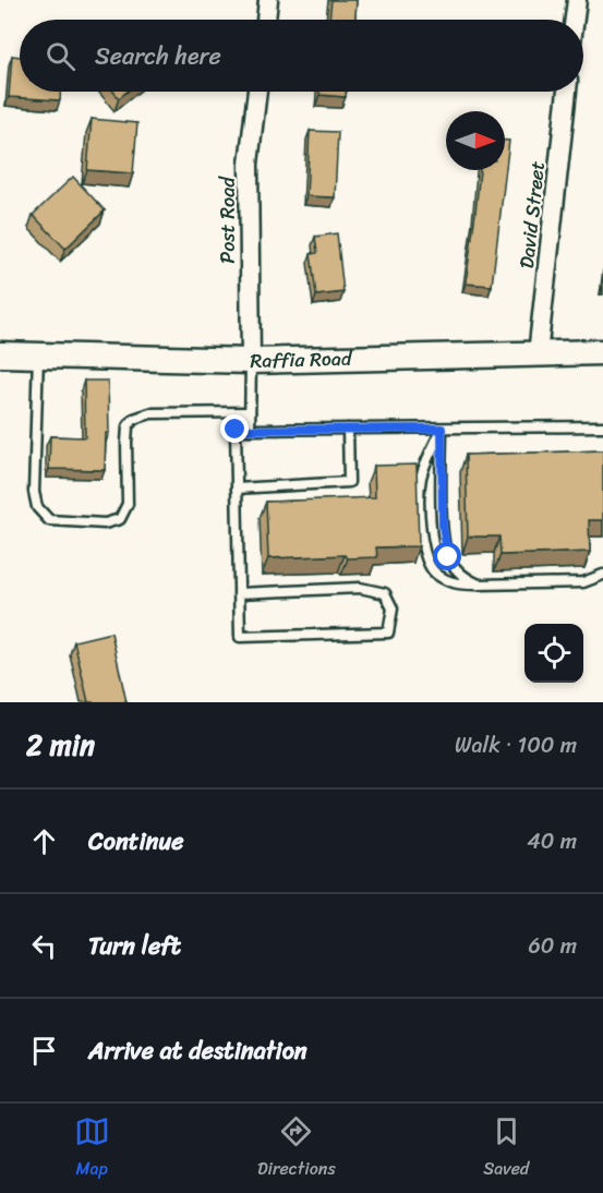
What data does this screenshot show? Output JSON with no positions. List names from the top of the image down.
{
  "streets": {
    "main road": ["Raffia Road"],
    "street": ["David Street", "Post Road"]
  },
  "crossings": [
    ["David Street", "Raffia Road"],
    ["Post Road", "Raffia Road"]
  ],
  "north": "right",
  "page": {
    "search": "Search here",
    "heading": ["2 min", "Walk · 100 m"],
    "list": [
      ["Continue", "40 m"],
      ["Turn left", "60 m"],
      "Arrive at destination"
    ],
    "nav": ["Map", "Directions", "Saved"]
  }
}
